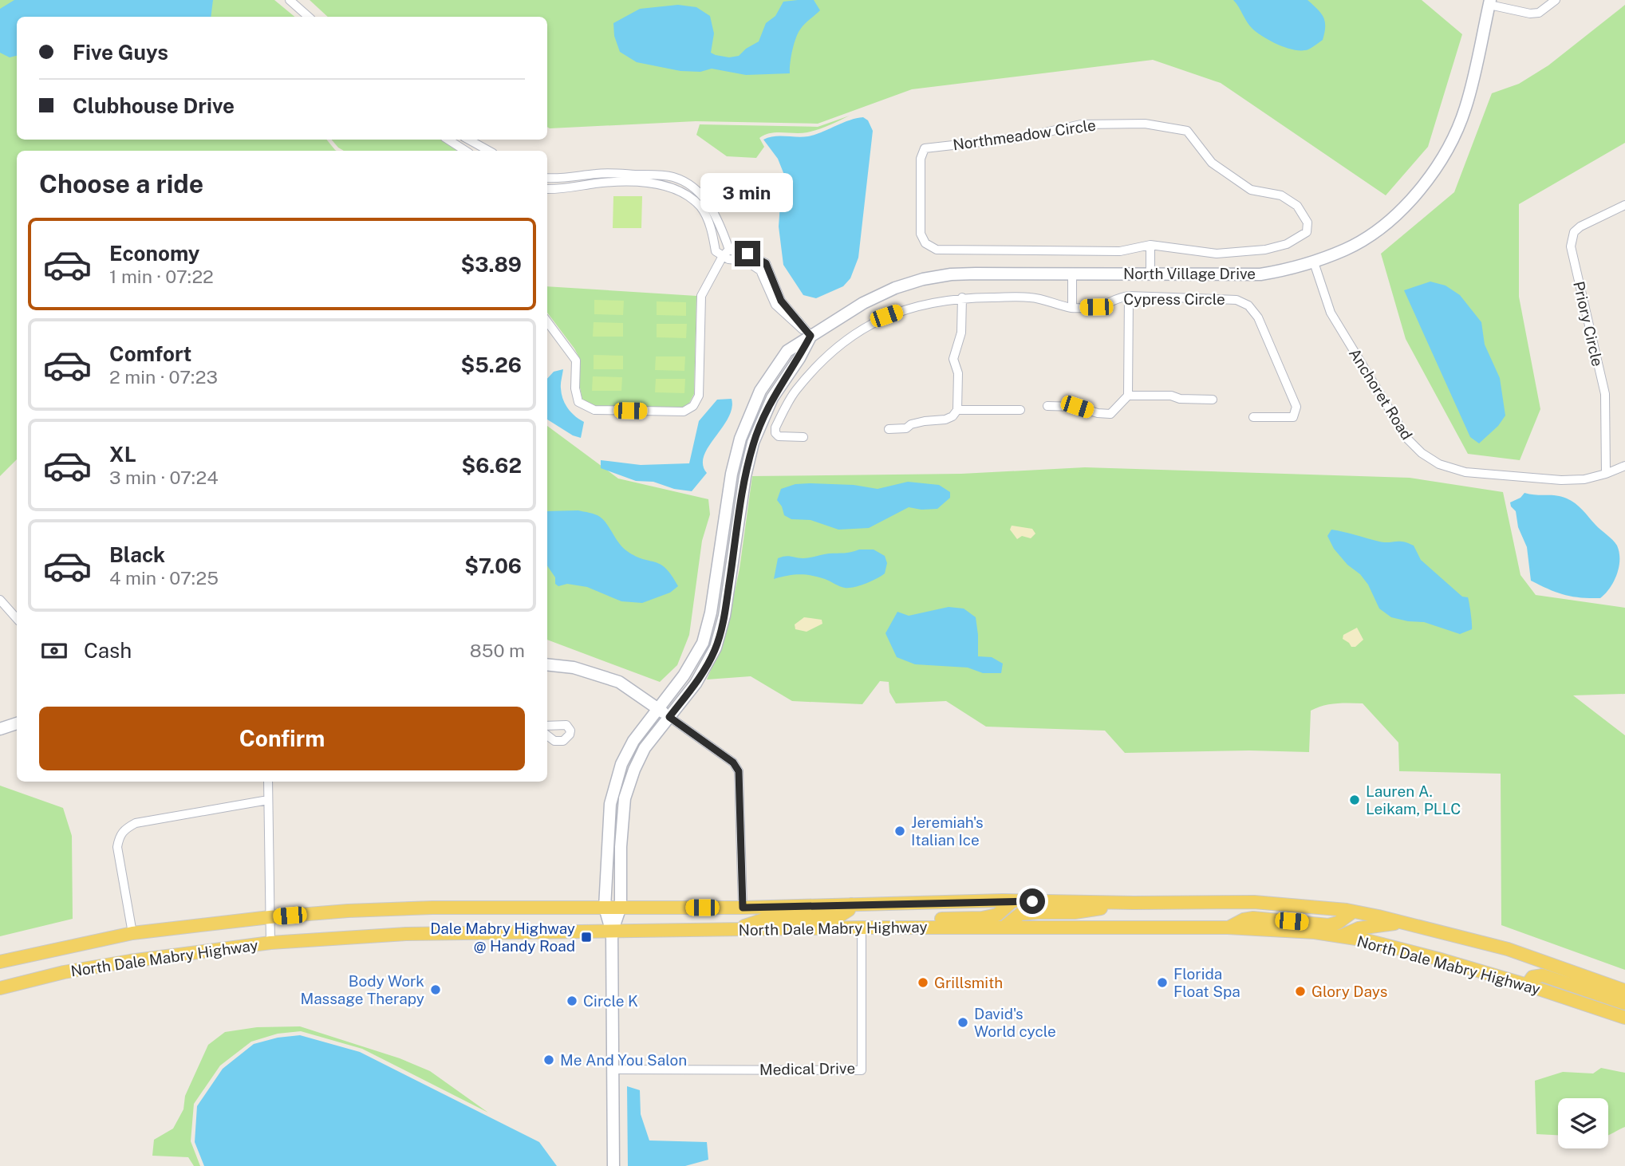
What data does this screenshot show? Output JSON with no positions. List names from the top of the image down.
{
  "streets": {
    "main road": ["North Dale Mabry Highway"],
    "street": [
      "Northmeadow Circle",
      "North Village Drive",
      "Cypress Circle",
      "Priory Circle",
      "Anchoret Road",
      "Medical Drive"
    ]
  },
  "crossings": [
    ["North Village Drive", "Anchoret Road"],
    ["North Village Drive", "North Dale Mabry Highway"],
    ["Priory Circle", "Anchoret Road"],
    ["North Dale Mabry Highway", "Medical Drive"]
  ],
  "places": {
    "other": [
      "Lauren A. Leikam, PLLC",
      "Jeremiah's Italian Ice",
      "Grillsmith",
      "Florida Float Spa",
      "Body Work Massage Therapy",
      "Glory Days",
      "Circle K",
      "David's World cycle",
      "Me And You Salon"
    ],
    "transit": ["Dale Mabry Highway @ Handy Road"]
  },
  "page": {
    "banner": ["Five Guys", "Clubhouse Drive"],
    "heading": "Choose a ride",
    "bubble": "3 min",
    "list": [
      {
        "name": "Economy",
        "note": "1 min · 07:22",
        "value": "$3.89"
      },
      {
        "name": "Comfort",
        "note": "2 min · 07:23",
        "value": "$5.26"
      },
      {
        "name": "XL",
        "note": "3 min · 07:24",
        "value": "$6.62"
      },
      {
        "name": "Black",
        "note": "4 min · 07:25",
        "value": "$7.06"
      }
    ],
    "pay": ["Cash", "850 m"],
    "buttons": "Confirm"
  }
}
